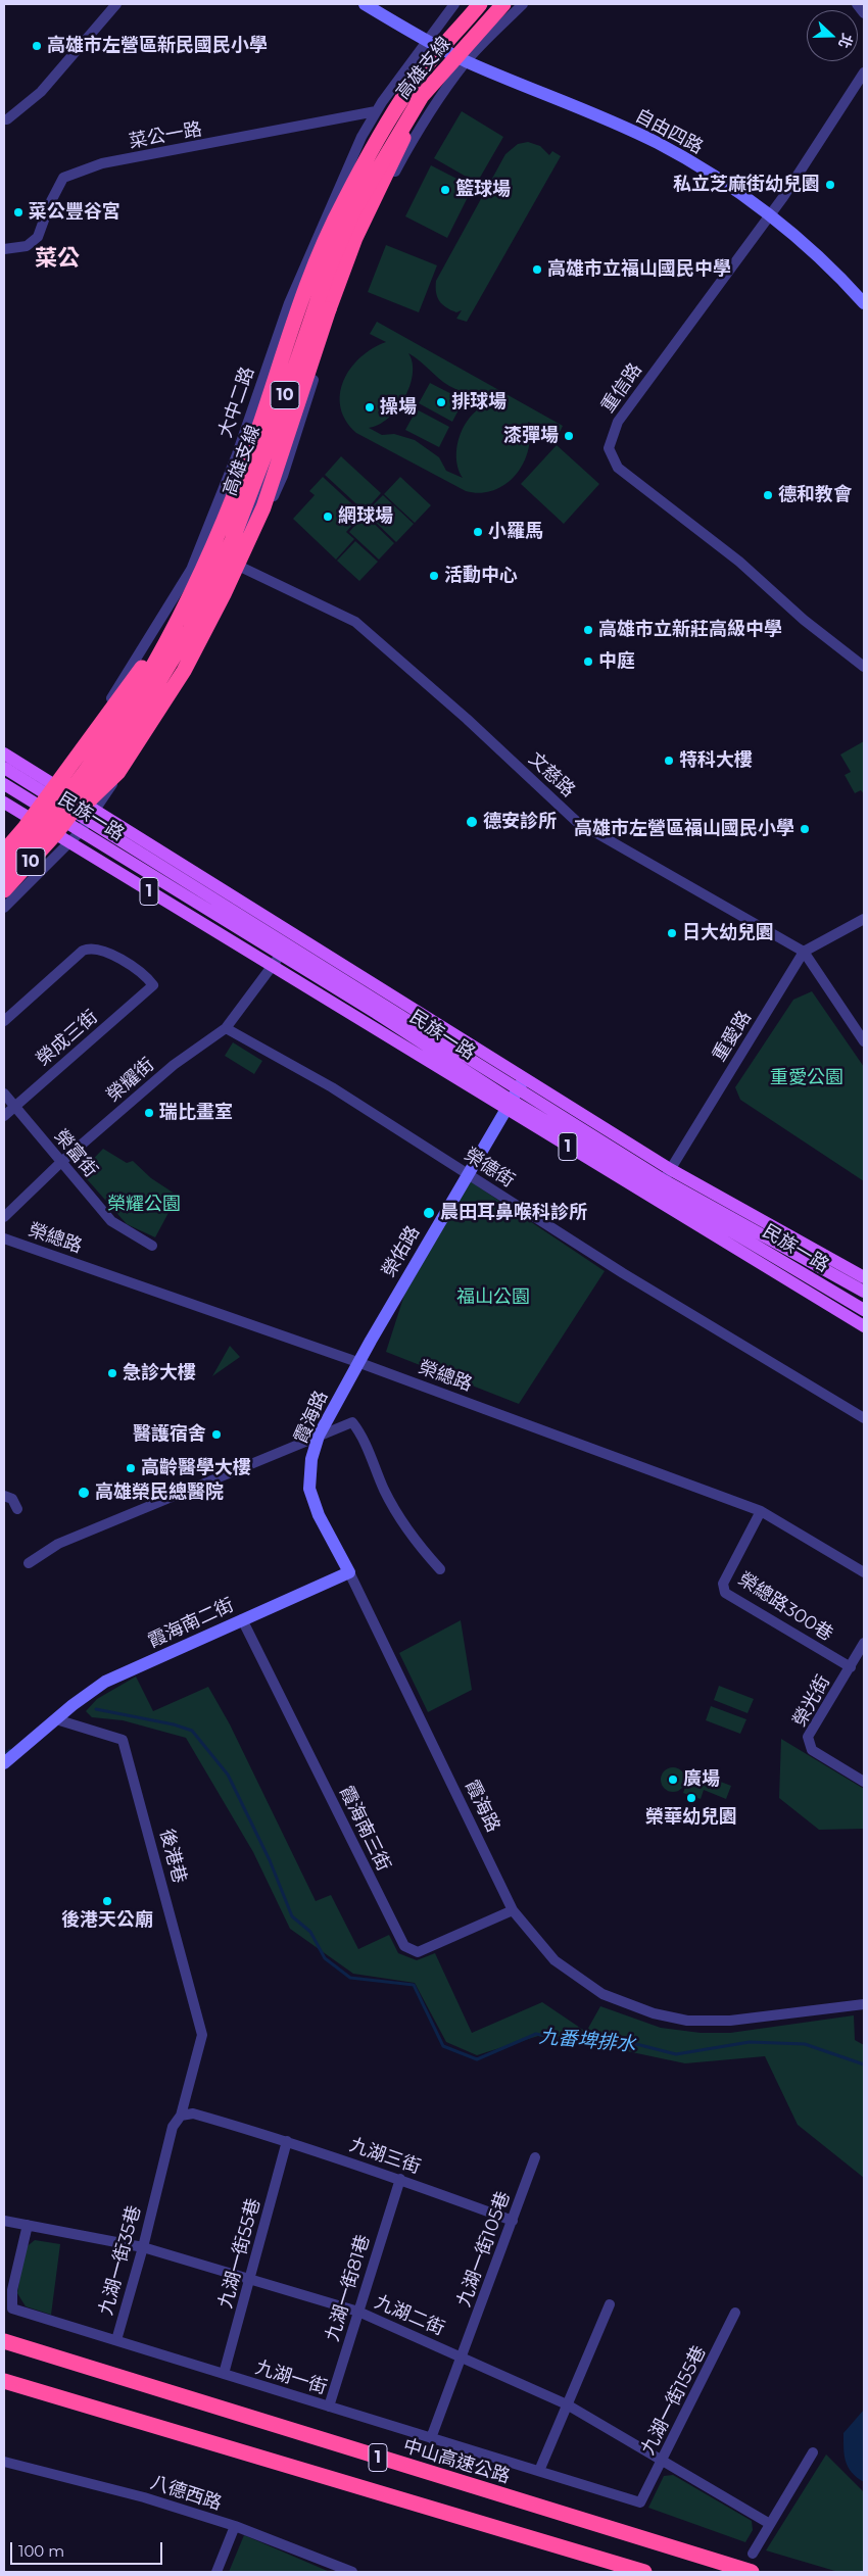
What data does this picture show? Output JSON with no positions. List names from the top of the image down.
{
  "streets": {
    "highway": [
      "高雄支線",
      "10",
      "1",
      "中山高速公路"
    ],
    "main road": ["民族一路"],
    "street": [
      "自由四路",
      "菜公一路",
      "重信路",
      "大中二路",
      "文慈路",
      "重愛路",
      "榮成三街",
      "榮耀街",
      "榮富街",
      "榮德街",
      "榮總路",
      "榮佑路",
      "霞海路",
      "榮總路300巷",
      "霞海南二街",
      "榮光街",
      "霞海南三街",
      "後港巷",
      "九湖三街",
      "九湖一街105巷",
      "九湖一街55巷",
      "九湖一街35巷",
      "九湖一街81巷",
      "九湖二街",
      "九湖一街",
      "九湖一街155巷",
      "八德西路"
    ]
  },
  "crossings": [
    ["自由四路", "重信路"],
    ["自由四路", "大中二路"],
    ["菜公一路", "大中二路"],
    ["大中二路", "文慈路"],
    ["大中二路", "民族一路"],
    ["文慈路", "重愛路"],
    ["民族一路", "重愛路"],
    ["民族一路", "榮耀街"],
    ["民族一路", "榮佑路"],
    ["榮成三街", "榮富街"],
    ["榮耀街", "榮富街"],
    ["榮耀街", "榮德街"],
    ["榮德街", "榮佑路"],
    ["榮總路", "榮佑路"],
    ["榮總路", "霞海路"],
    ["榮總路", "榮總路300巷"],
    ["榮佑路", "霞海路"],
    ["霞海路", "霞海南二街"],
    ["霞海路", "霞海南三街"],
    ["榮總路300巷", "榮光街"],
    ["霞海南二街", "霞海南三街"],
    ["霞海南二街", "後港巷"],
    ["後港巷", "九湖三街"],
    ["後港巷", "九湖一街35巷"],
    ["九湖三街", "九湖一街105巷"],
    ["九湖三街", "九湖一街55巷"],
    ["九湖三街", "九湖一街81巷"],
    ["九湖一街105巷", "九湖二街"],
    ["九湖一街105巷", "九湖一街"],
    ["九湖一街55巷", "九湖二街"],
    ["九湖一街55巷", "九湖一街"],
    ["九湖一街35巷", "九湖二街"],
    ["九湖一街35巷", "九湖一街"],
    ["九湖一街81巷", "九湖二街"],
    ["九湖一街81巷", "九湖一街"],
    ["九湖二街", "九湖一街"],
    ["九湖二街", "九湖一街155巷"],
    ["九湖一街", "九湖一街155巷"]
  ],
  "districts": ["菜公"],
  "water": ["九番埤排水"],
  "parks": ["重愛公園", "榮耀公園", "福山公園"],
  "places": [
    "高雄市左營區新民國民小學",
    "私立芝麻街幼兒園",
    "籃球場",
    "菜公豐谷宮",
    "高雄市立福山國民中學",
    "排球場",
    "操場",
    "漆彈場",
    "德和教會",
    "網球場",
    "小羅馬",
    "活動中心",
    "高雄市立新莊高級中學",
    "中庭",
    "特科大樓",
    "德安診所",
    "高雄市左營區福山國民小學",
    "日大幼兒園",
    "瑞比畫室",
    "晨田耳鼻喉科診所",
    "急診大樓",
    "醫護宿舍",
    "高齡醫學大樓",
    "高雄榮民總醫院",
    "廣場",
    "榮華幼兒園",
    "後港天公廟"
  ],
  "scale_bar": "100 m",
  "north": "right"
}
